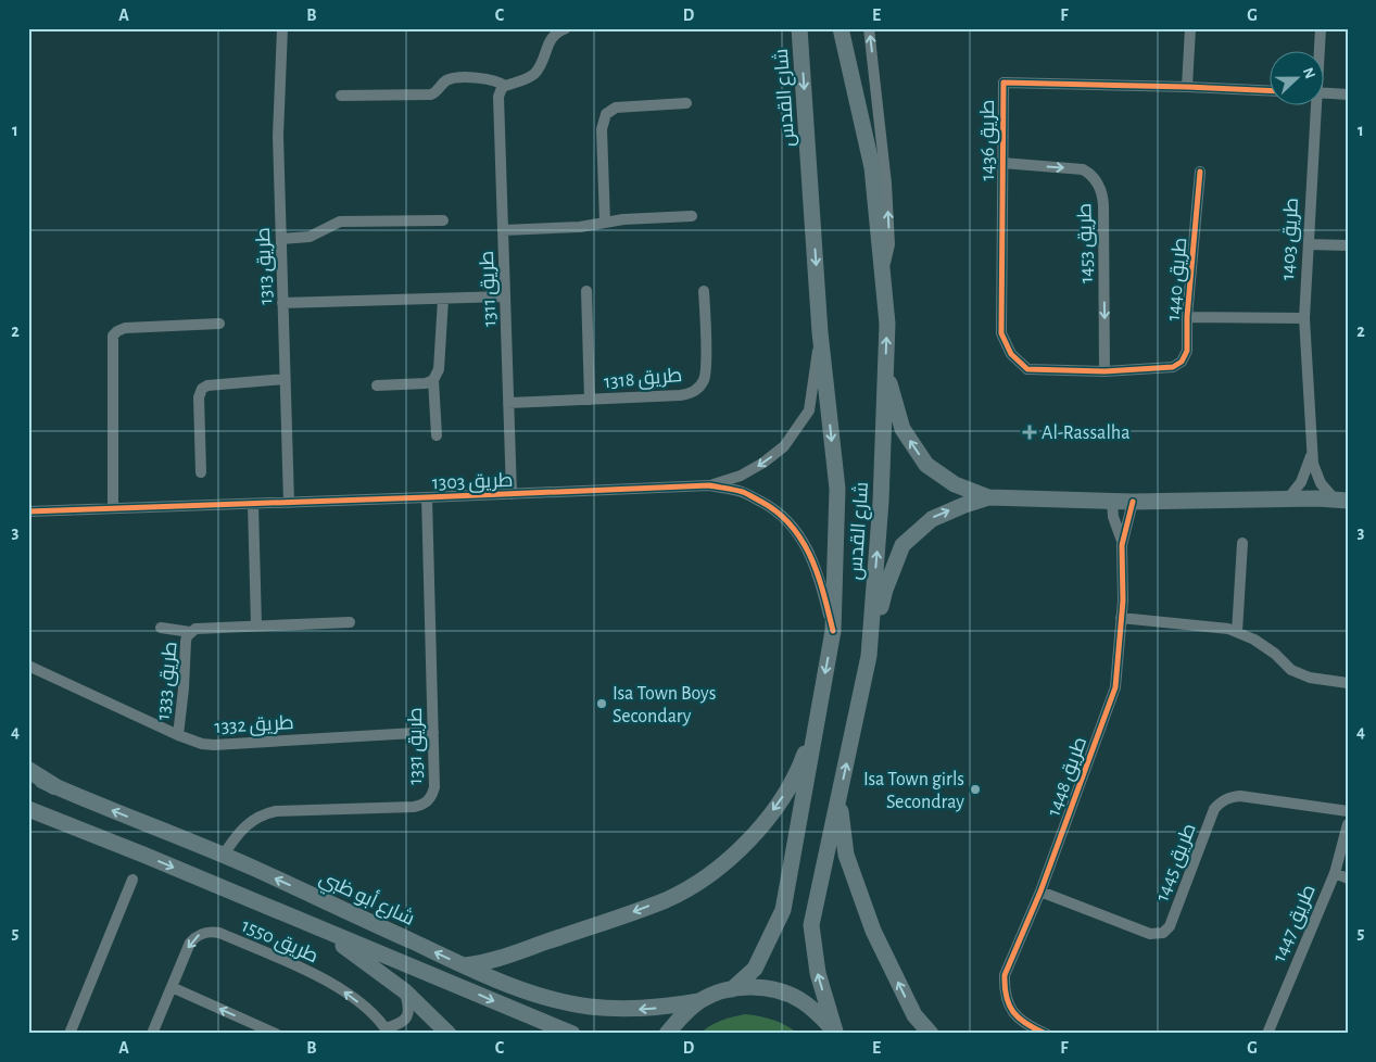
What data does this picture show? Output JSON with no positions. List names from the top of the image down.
{
  "streets": {
    "main road": ["شارع القدس", "طريق 1403", "شارع أبو ظبي"],
    "street": [
      "طريق 1436",
      "طريق 1453",
      "طريق 1313",
      "طريق 1440",
      "طريق 1311",
      "طريق 1318",
      "طريق 1303",
      "طريق 1333",
      "طريق 1332",
      "طريق 1331",
      "طريق 1448",
      "طريق 1445",
      "طريق 1447",
      "طريق 1550"
    ]
  },
  "crossings": [
    ["شارع القدس", "طريق 1403"],
    ["شارع القدس", "طريق 1303"],
    ["طريق 1436", "طريق 1453"],
    ["طريق 1436", "طريق 1440"],
    ["طريق 1403", "طريق 1448"],
    ["طريق 1453", "طريق 1440"],
    ["طريق 1313", "طريق 1303"],
    ["طريق 1311", "طريق 1318"],
    ["طريق 1311", "طريق 1303"],
    ["طريق 1303", "طريق 1331"],
    ["طريق 1333", "طريق 1332"],
    ["طريق 1332", "طريق 1331"],
    ["طريق 1331", "شارع أبو ظبي"],
    ["طريق 1448", "طريق 1445"]
  ],
  "places": {
    "health": ["Al-Rassalha"],
    "other": ["Isa Town Boys Secondary", "Isa Town girls Secondray"]
  },
  "north": "right",
  "grid": {
    "columns": [
      "A",
      "B",
      "C",
      "D",
      "E",
      "F",
      "G"
    ],
    "rows": [
      "1",
      "2",
      "3",
      "4",
      "5"
    ]
  }
}
